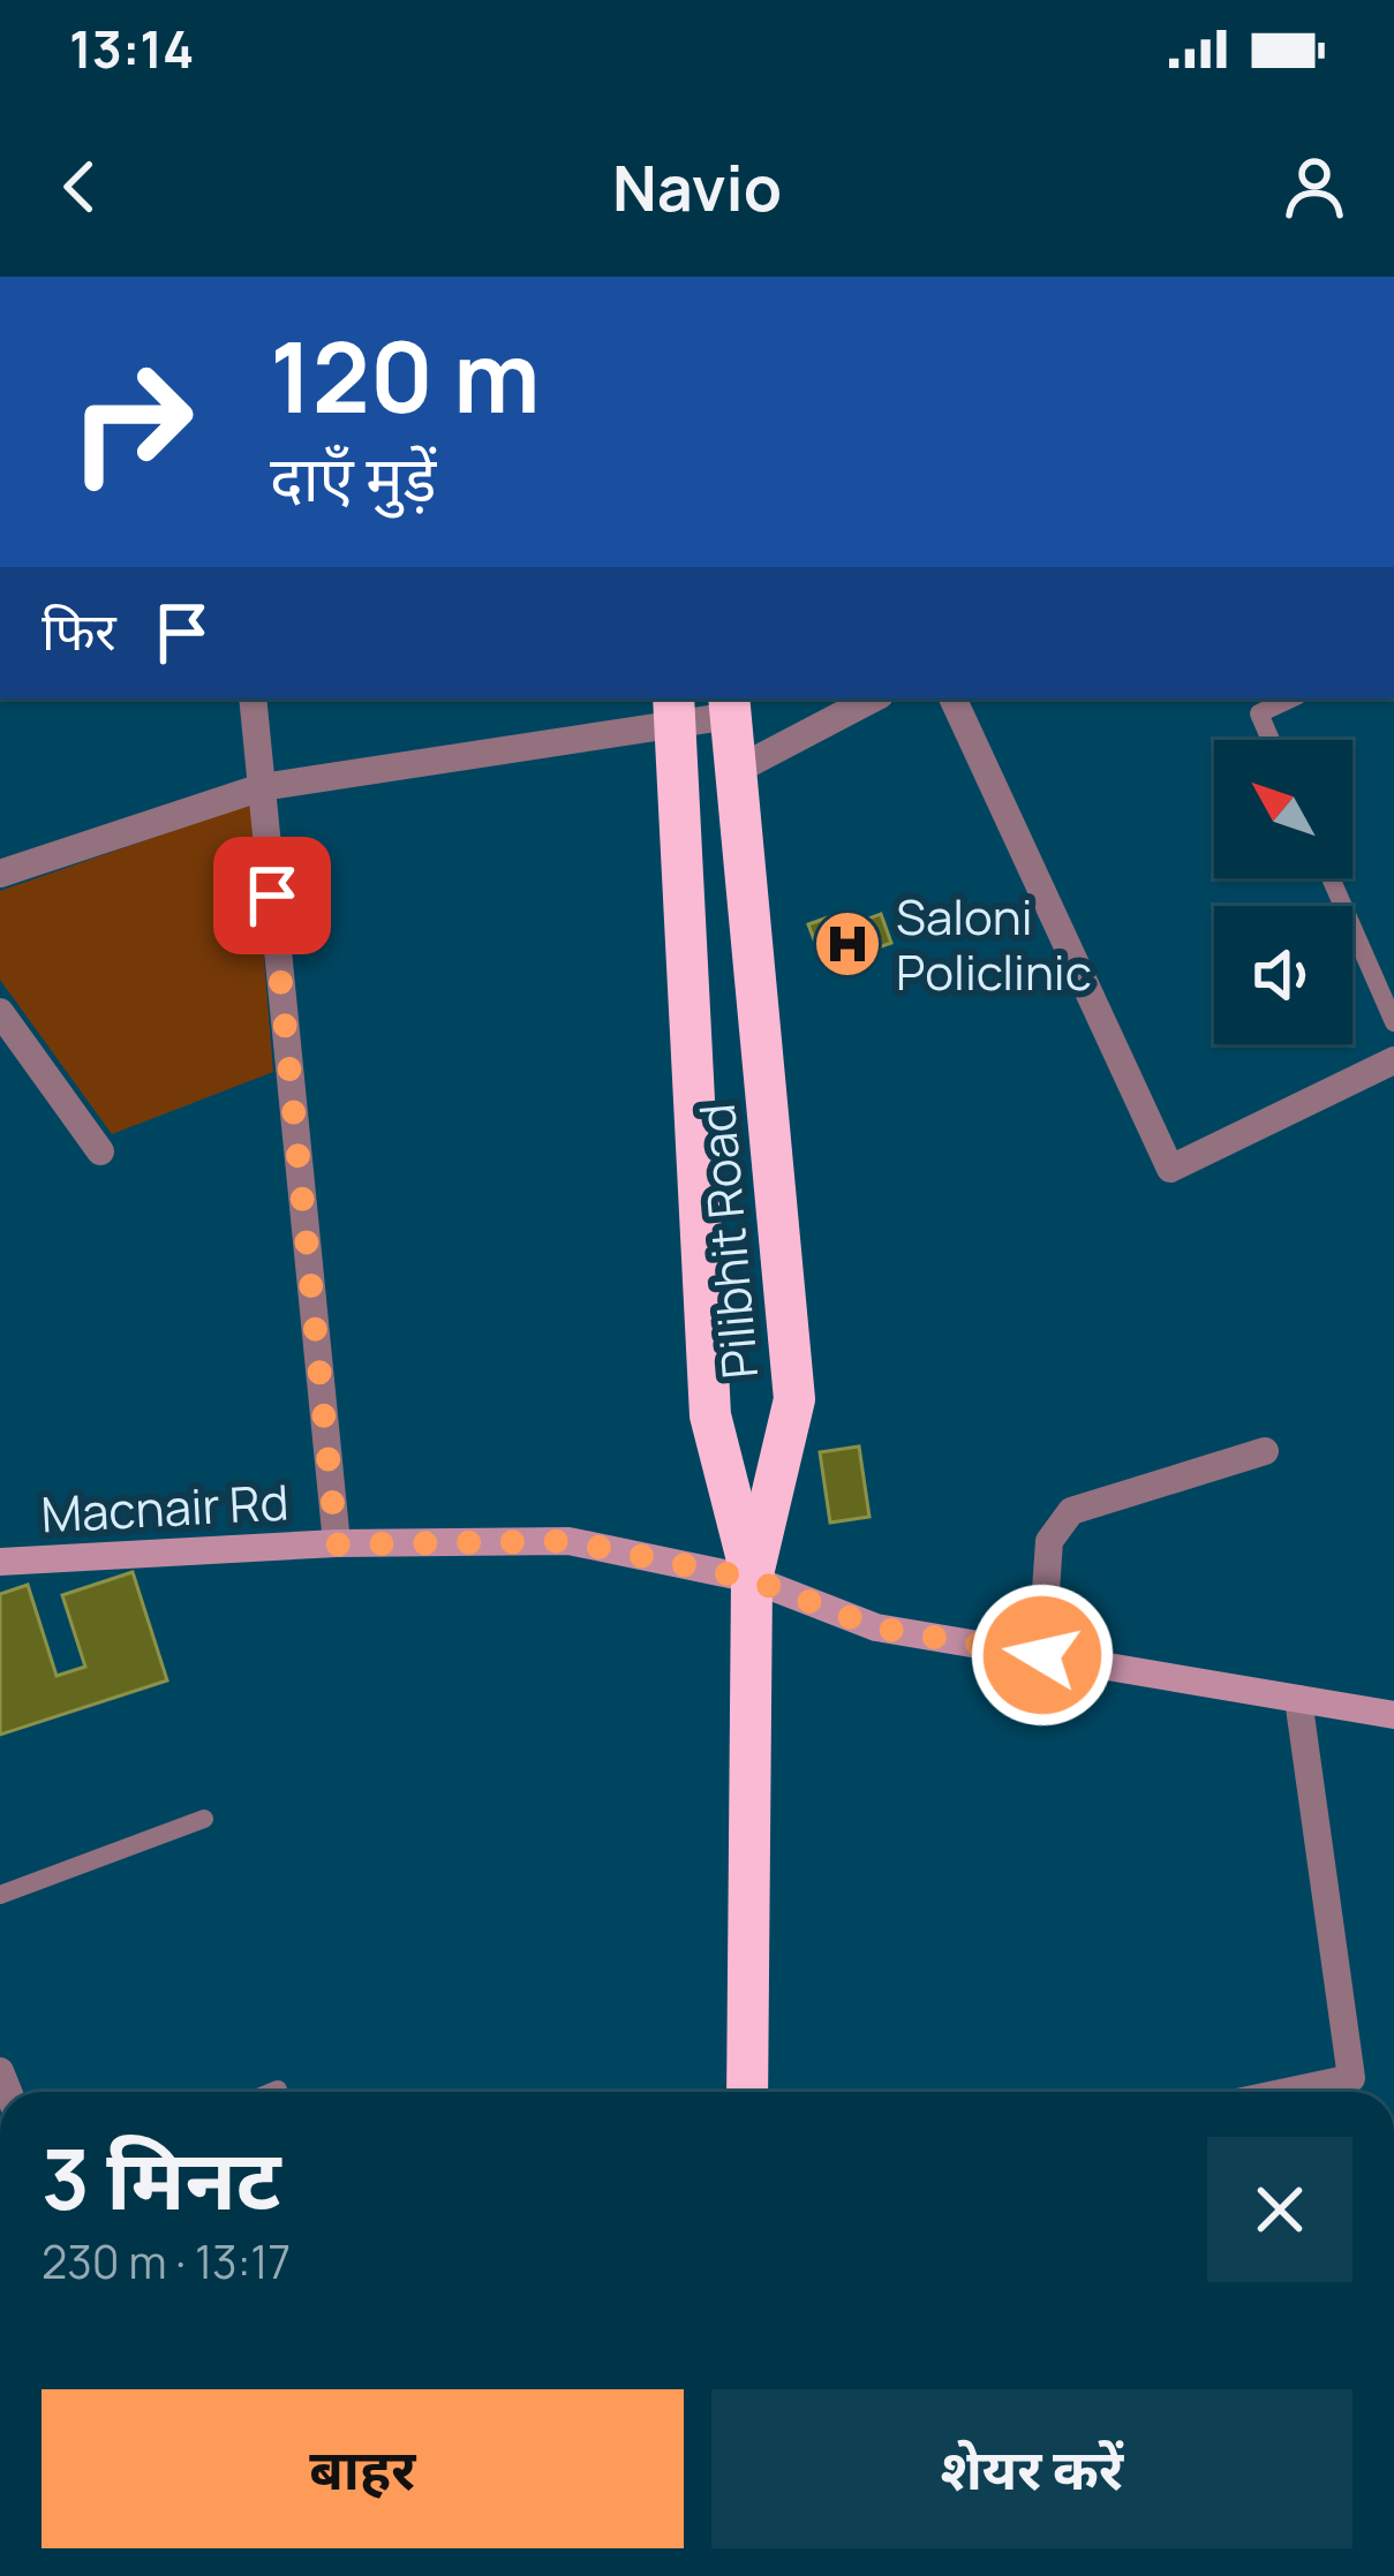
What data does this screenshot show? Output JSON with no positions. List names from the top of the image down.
{
  "streets": {
    "highway": ["Pilibhit Road"],
    "street": ["Macnair Rd"]
  },
  "crossings": [
    ["Pilibhit Road", "Macnair Rd"]
  ],
  "places": {
    "hospital": ["Saloni Policlinic"]
  },
  "north": "top left",
  "page": {
    "status": "13:14",
    "header": "Navio",
    "turn": ["120 m", "दाएँ मुड़ें"],
    "then": "फिर",
    "heading": ["3 मिनट", "230 m · 13:17"],
    "buttons": ["बाहर", "शेयर करें"]
  }
}
